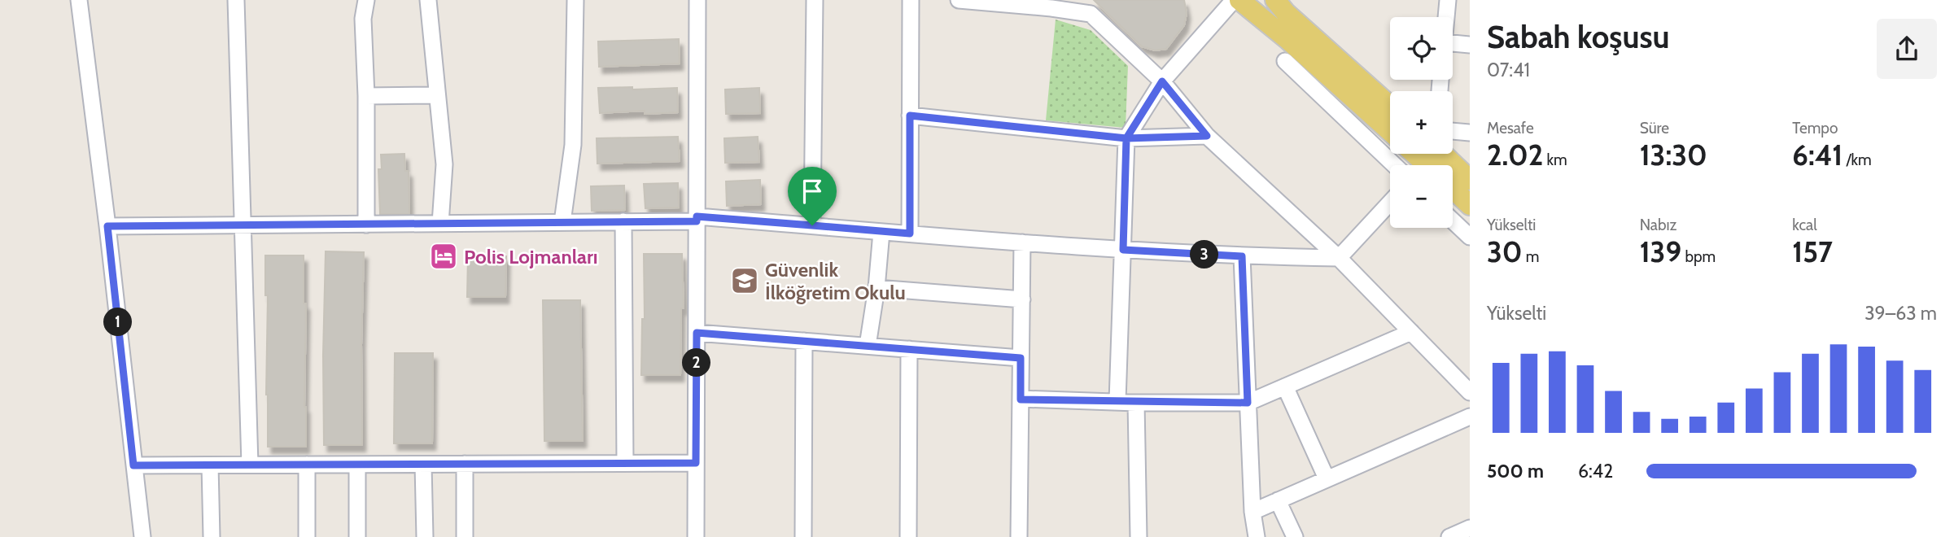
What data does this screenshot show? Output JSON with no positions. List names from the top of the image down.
{
  "places": {
    "hotel": ["Polis Lojmanları"],
    "school or university": ["Güvenlik İlköğretim Okulu"]
  },
  "page": {
    "heading": ["Sabah koşusu", "07:41"],
    "map_buttons": ["+", "−"],
    "stats": [
      ["Mesafe", "2.02 km"],
      ["Süre", "13:30"],
      ["Tempo", "6:41 /km"],
      ["Yükselti", "30 m"],
      ["Nabız", "139 bpm"],
      ["kcal", "157"]
    ],
    "pins": ["3", "1", "2"],
    "chart": ["Yükselti", "39–63 m"],
    "list": [
      {
        "name": "500 m",
        "note": "6:42"
      }
    ]
  }
}
